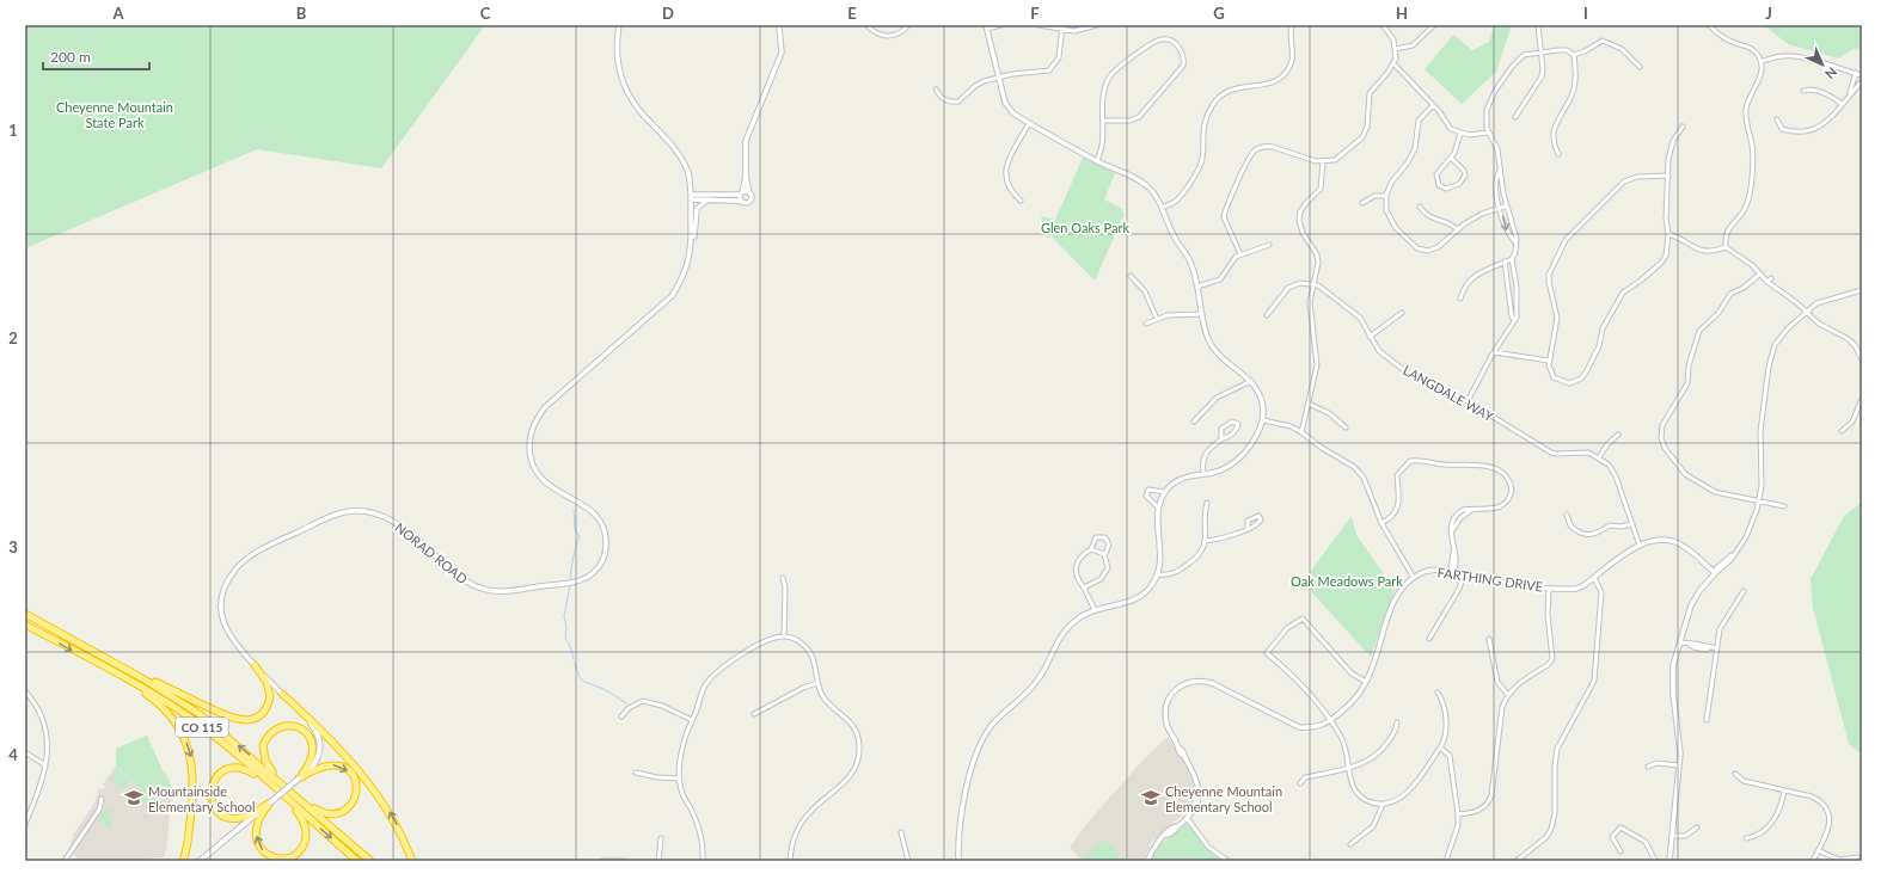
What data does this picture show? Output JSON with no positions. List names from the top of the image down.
{
  "streets": {
    "highway": ["CO 115"],
    "main road": ["NORAD ROAD"],
    "street": ["LANGDALE WAY", "FARTHING DRIVE"]
  },
  "parks": ["Cheyenne Mountain State Park", "Glen Oaks Park", "Oak Meadows Park"],
  "places": {
    "school or university": ["Mountainside Elementary School", "Cheyenne Mountain Elementary School"]
  },
  "scale_bar": "200 m",
  "north": "bottom right",
  "grid": {
    "columns": [
      "A",
      "B",
      "C",
      "D",
      "E",
      "F",
      "G",
      "H",
      "I",
      "J"
    ],
    "rows": [
      "1",
      "2",
      "3",
      "4"
    ]
  }
}
